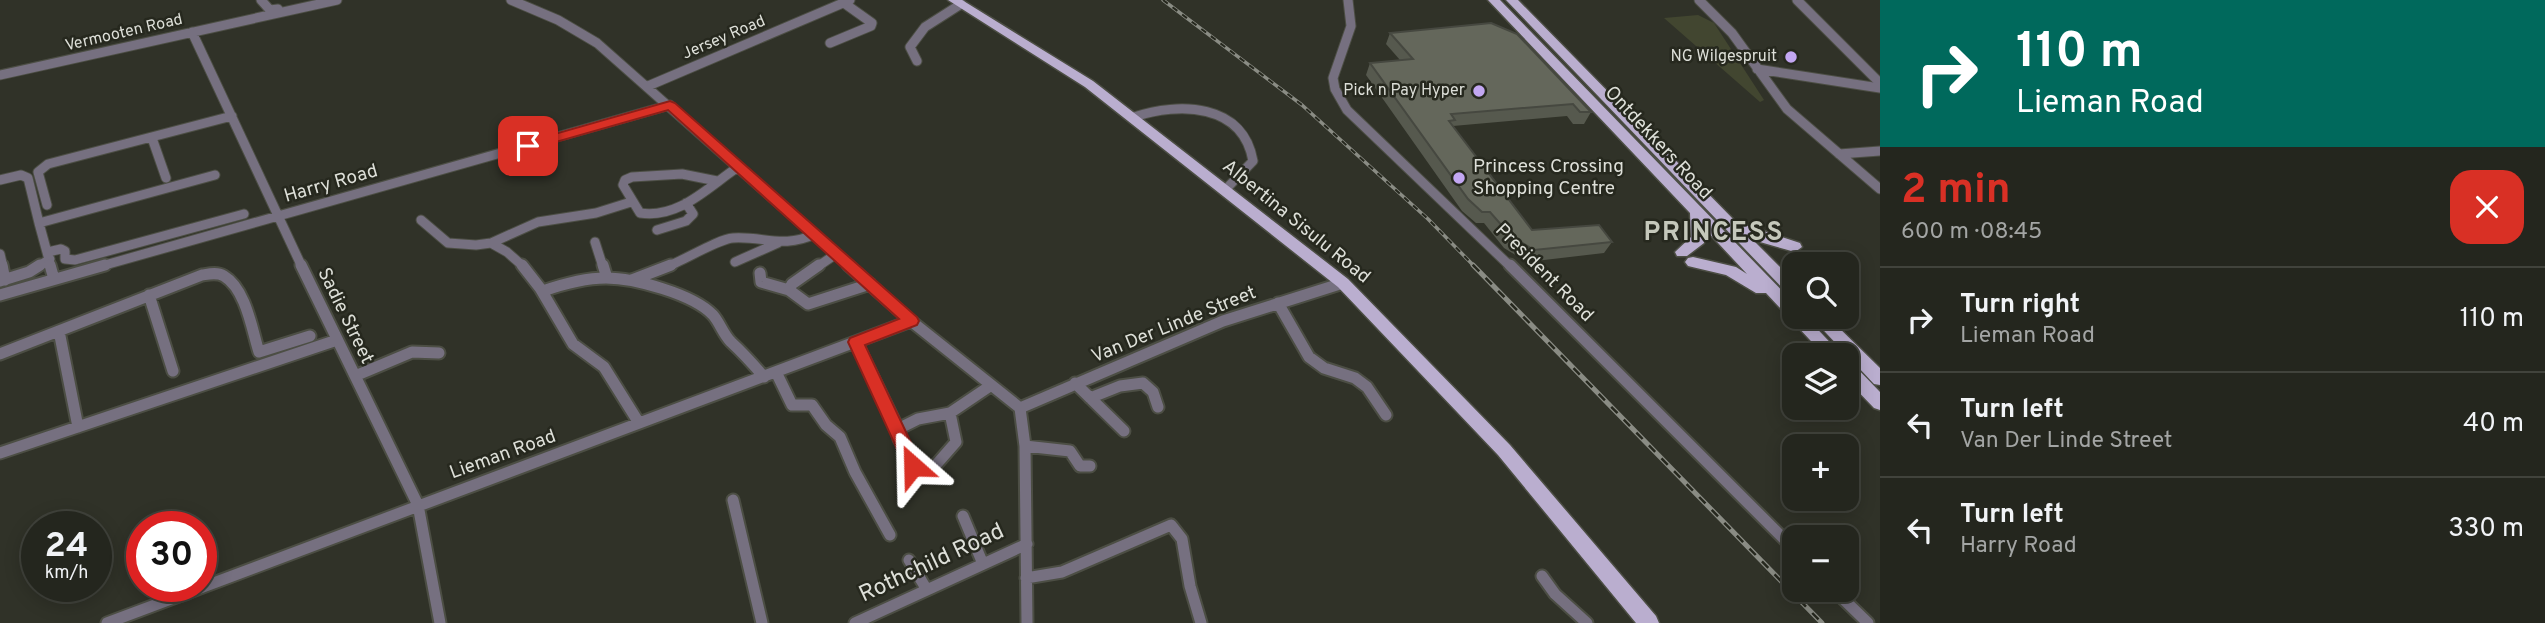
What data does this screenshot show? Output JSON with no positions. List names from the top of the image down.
{
  "streets": {
    "main road": ["Ontdekkers Road", "Albertina Sisulu Road"],
    "street": [
      "Vermooten Road",
      "Jersey Road",
      "Harry Road",
      "President Road",
      "Sadie Street",
      "Van Der Linde Street",
      "Lieman Road",
      "Rothchild Road"
    ]
  },
  "crossings": [
    ["Vermooten Road", "Sadie Street"],
    ["Harry Road", "Sadie Street"],
    ["Albertina Sisulu Road", "Van Der Linde Street"],
    ["Sadie Street", "Lieman Road"]
  ],
  "districts": ["PRINCESS"],
  "places": ["NG Wilgespruit", "Pick n Pay Hyper", "Princess Crossing Shopping Centre"],
  "page": {
    "turn": ["110 m", "Lieman Road"],
    "heading": ["2 min", "600 m · 08:45"],
    "map_buttons": ["+", "−"],
    "list": [
      {
        "name": "Turn right",
        "note": "Lieman Road",
        "value": "110 m"
      },
      {
        "name": "Turn left",
        "note": "Van Der Linde Street",
        "value": "40 m"
      },
      {
        "name": "Turn left",
        "note": "Harry Road",
        "value": "330 m"
      }
    ],
    "speed": "24 km/h",
    "limit": "30"
  }
}
